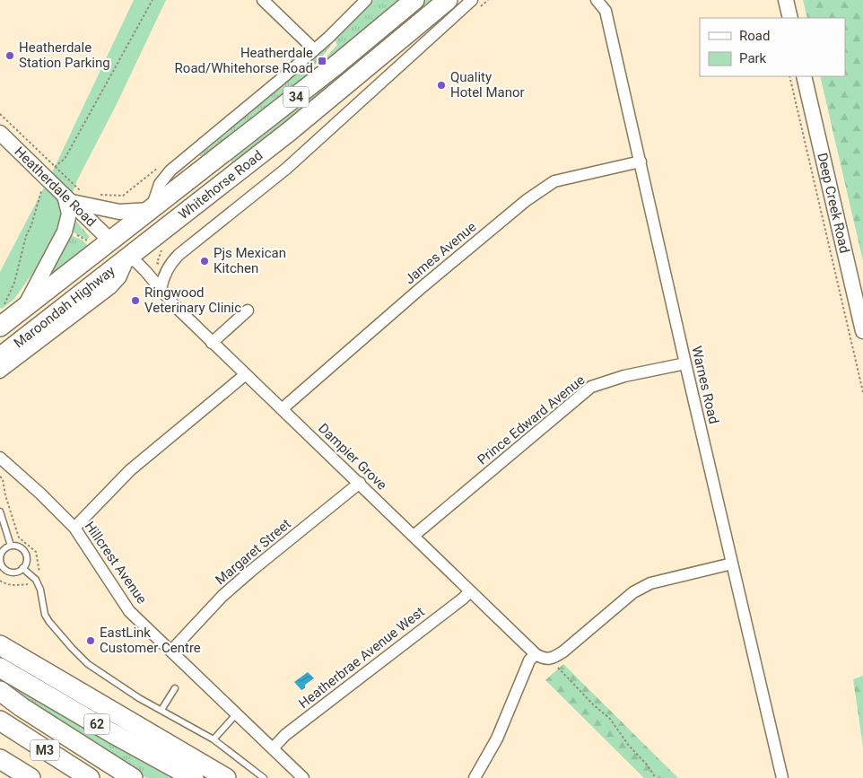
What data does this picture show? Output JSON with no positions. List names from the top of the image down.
{
  "streets": {
    "highway": [
      "34",
      "Whitehorse Road",
      "Maroondah Highway",
      "62",
      "M3"
    ],
    "main road": ["Heatherdale Road", "Deep Creek Road"],
    "street": [
      "James Avenue",
      "Warnes Road",
      "Prince Edward Avenue",
      "Dampier Grove",
      "Margaret Street",
      "Hillcrest Avenue",
      "Heatherbrae Avenue West"
    ]
  },
  "crossings": [
    ["Whitehorse Road", "Heatherdale Road"],
    ["Whitehorse Road", "Maroondah Highway"],
    ["Whitehorse Road", "Dampier Grove"],
    ["Heatherdale Road", "Maroondah Highway"],
    ["James Avenue", "Warnes Road"],
    ["James Avenue", "Dampier Grove"],
    ["Maroondah Highway", "Dampier Grove"],
    ["Warnes Road", "Prince Edward Avenue"],
    ["Prince Edward Avenue", "Dampier Grove"],
    ["Dampier Grove", "Margaret Street"],
    ["Dampier Grove", "Heatherbrae Avenue West"],
    ["Margaret Street", "Hillcrest Avenue"],
    ["Hillcrest Avenue", "Heatherbrae Avenue West"]
  ],
  "places": {
    "other": [
      "Heatherdale Station Parking",
      "Quality Hotel Manor",
      "Pjs Mexican Kitchen",
      "Ringwood Veterinary Clinic",
      "EastLink Customer Centre"
    ],
    "transit": ["Heatherdale Road/Whitehorse Road"]
  },
  "legend": ["Road", "Park"]
}
